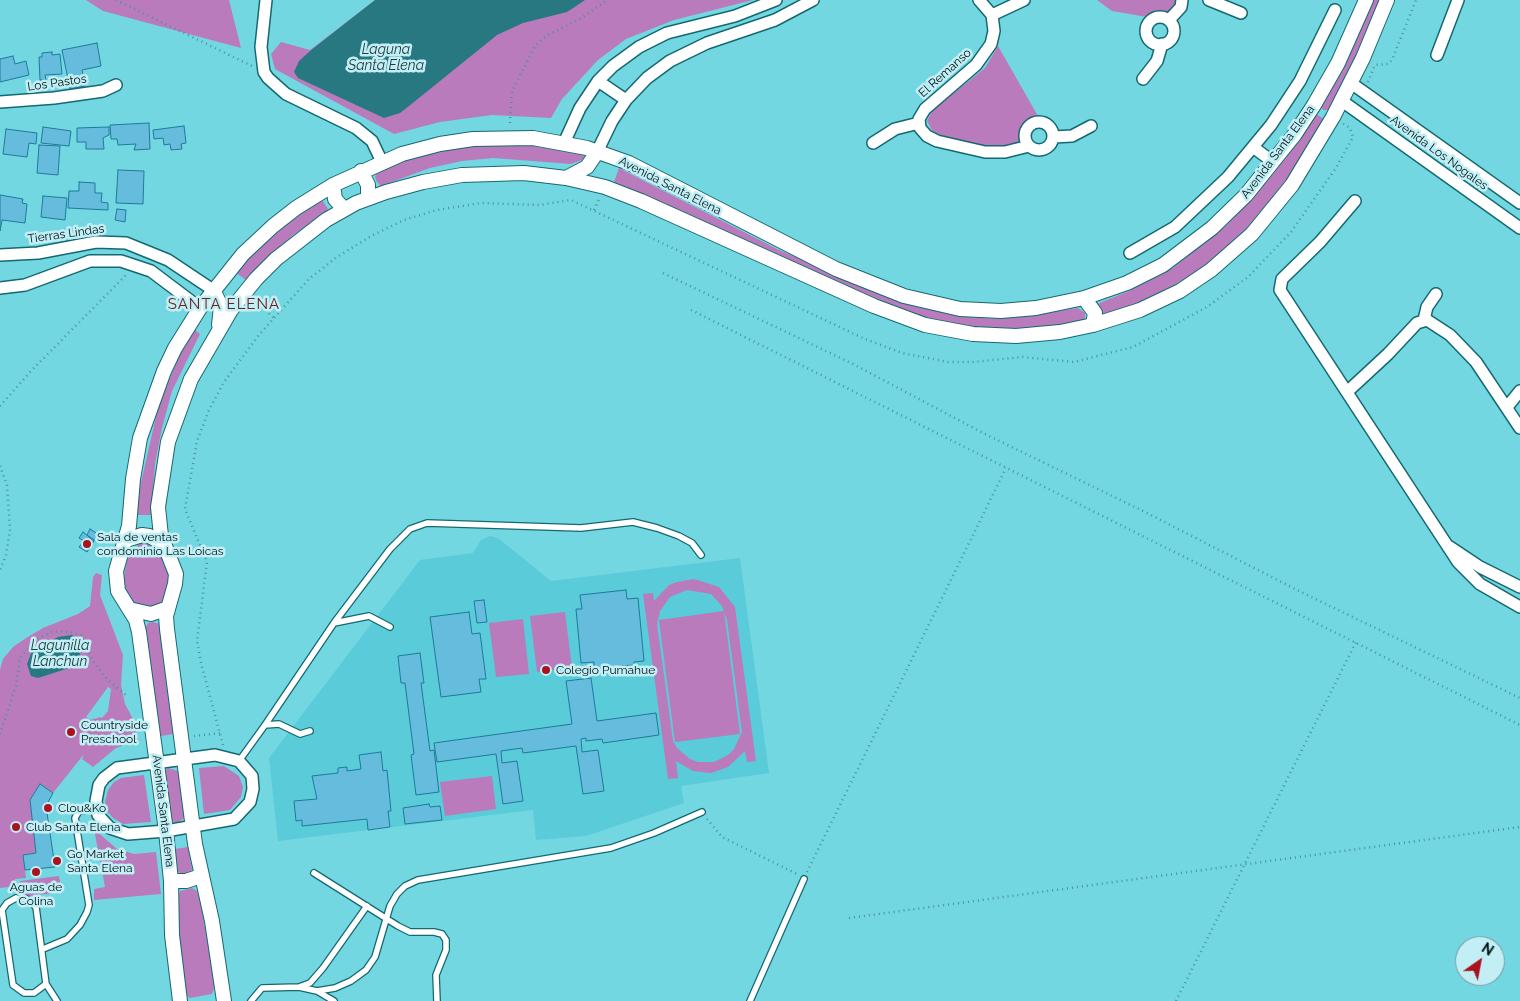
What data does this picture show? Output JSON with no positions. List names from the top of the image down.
{
  "streets": {
    "street": [
      "El Remanso",
      "Los Pastos",
      "Avenida Santa Elena",
      "Avenida Los Nogales",
      "Tierras Lindas"
    ]
  },
  "crossings": [
    ["Avenida Santa Elena", "Avenida Los Nogales"],
    ["Avenida Santa Elena", "Tierras Lindas"]
  ],
  "districts": ["SANTA ELENA"],
  "water": ["Laguna Santa Elena", "Lagunilla Lanchun"],
  "places": [
    "Sala de ventas condominio Las Loicas",
    "Colegio Pumahue",
    "Countryside Preschool",
    "Clou&Ko",
    "Club Santa Elena",
    "Go Market Santa Elena",
    "Aguas de Colina"
  ],
  "north": "top right"
}
